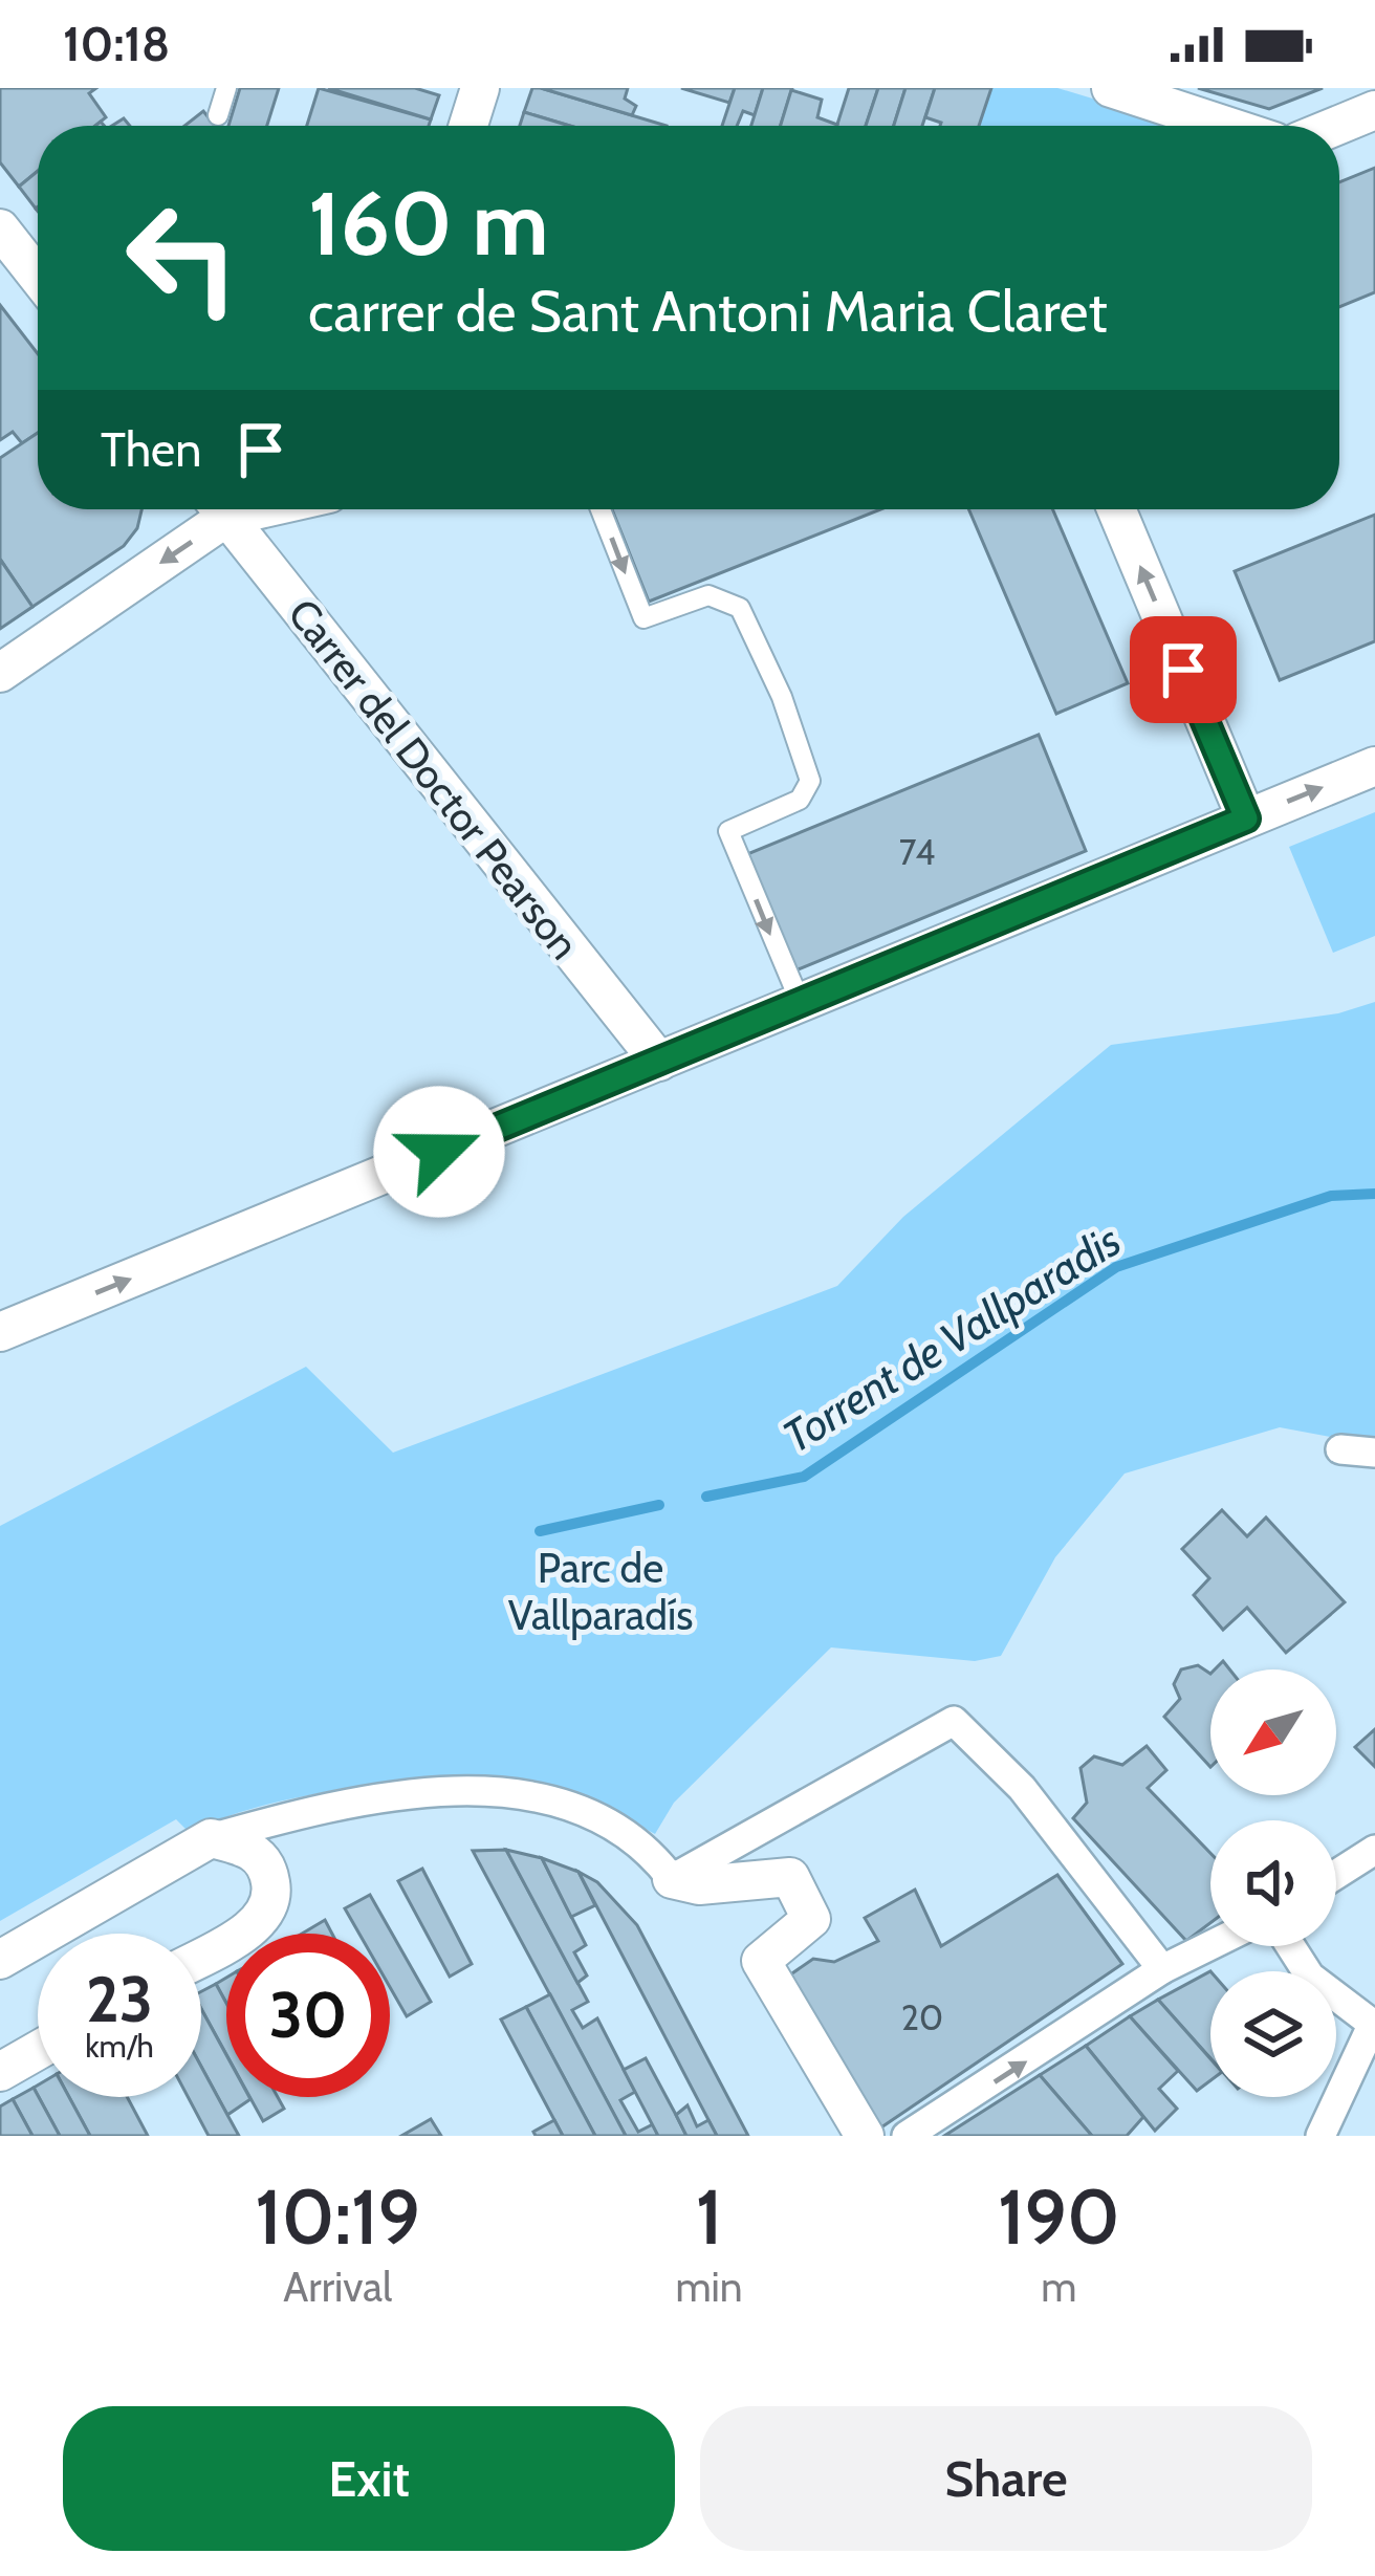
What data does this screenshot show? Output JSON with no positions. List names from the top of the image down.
{
  "streets": {
    "street": ["Carrer del Doctor Pearson"]
  },
  "water": ["Torrent de Vallparadis"],
  "parks": ["Parc de Vallparadís"],
  "house_numbers": ["74", "20"],
  "north": "bottom left",
  "page": {
    "status": "10:18",
    "turn": ["160 m", "carrer de Sant Antoni Maria Claret"],
    "then": "Then",
    "speed": "23 km/h",
    "limit": "30",
    "eta": [
      "10:19",
      "Arrival",
      "1",
      "min",
      "190",
      "m"
    ],
    "buttons": ["Exit", "Share"]
  }
}
